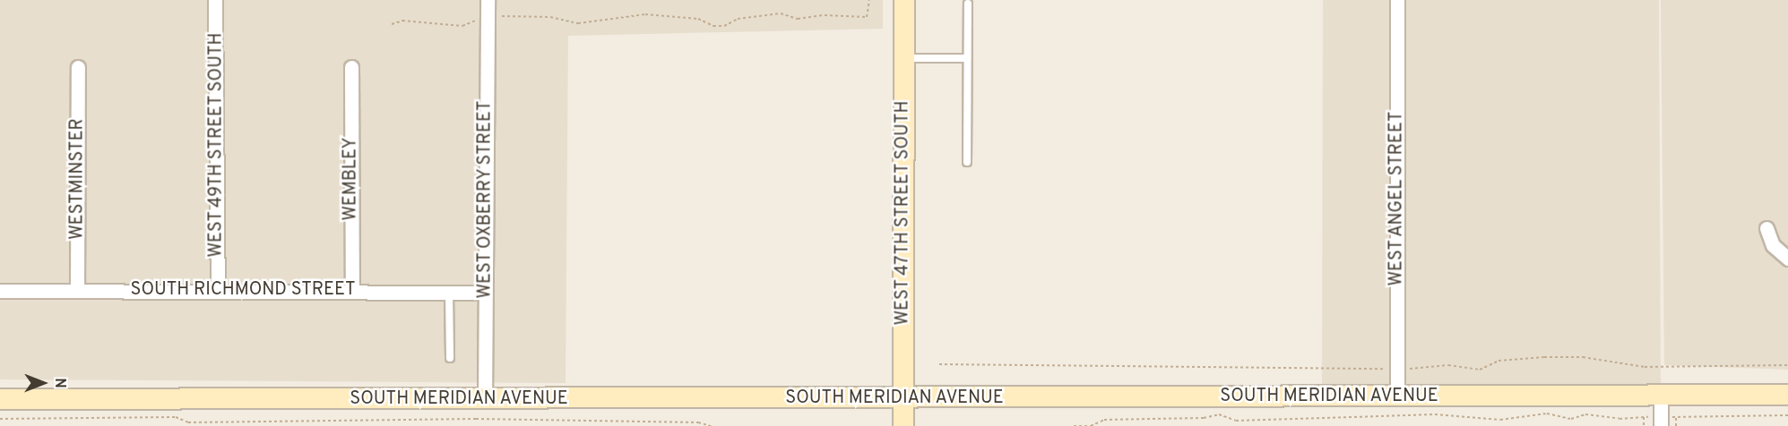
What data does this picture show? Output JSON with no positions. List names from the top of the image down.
{
  "streets": {
    "main road": ["WEST 47TH STREET SOUTH", "SOUTH MERIDIAN AVENUE"],
    "street": [
      "WEST 49TH STREET SOUTH",
      "WESTMINSTER",
      "WEMBLEY",
      "WEST ANGEL STREET",
      "WEST OXBERRY STREET",
      "SOUTH RICHMOND STREET"
    ]
  },
  "crossings": [
    ["WEST 49TH STREET SOUTH", "SOUTH RICHMOND STREET"],
    ["WESTMINSTER", "SOUTH RICHMOND STREET"],
    ["WEMBLEY", "SOUTH RICHMOND STREET"],
    ["WEST ANGEL STREET", "SOUTH MERIDIAN AVENUE"],
    ["WEST OXBERRY STREET", "SOUTH RICHMOND STREET"],
    ["WEST OXBERRY STREET", "SOUTH MERIDIAN AVENUE"],
    ["WEST 47TH STREET SOUTH", "SOUTH MERIDIAN AVENUE"]
  ],
  "north": "right"
}
